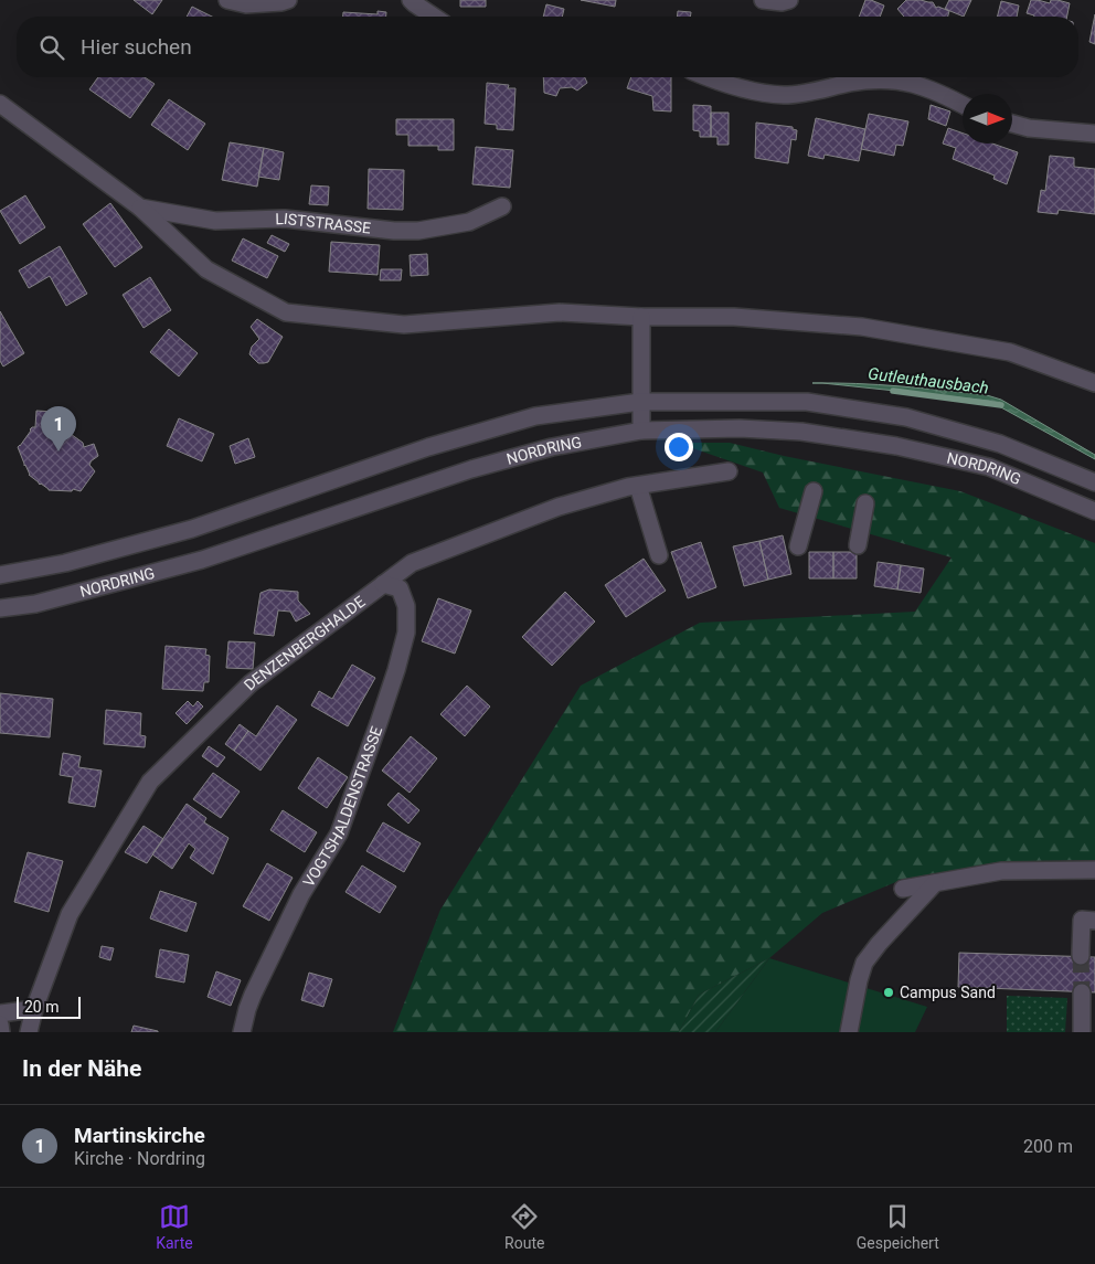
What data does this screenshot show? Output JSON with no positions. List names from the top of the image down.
{
  "streets": {
    "street": [
      "LISTSTRASSE",
      "NORDRING",
      "DENZENBERGHALDE",
      "VOGTSHALDENSTRASSE"
    ]
  },
  "crossings": [
    ["DENZENBERGHALDE", "VOGTSHALDENSTRASSE"]
  ],
  "water": ["Gutleuthausbach"],
  "places": ["Campus Sand"],
  "scale_bar": "20 m",
  "north": "right",
  "page": {
    "search": "Hier suchen",
    "pins": "1",
    "scale": "20 m",
    "heading": "In der Nähe",
    "list": [
      {
        "mark": "1",
        "name": "Martinskirche",
        "note": "Kirche · Nordring",
        "value": "200 m"
      }
    ],
    "nav": ["Karte", "Route", "Gespeichert"]
  }
}
